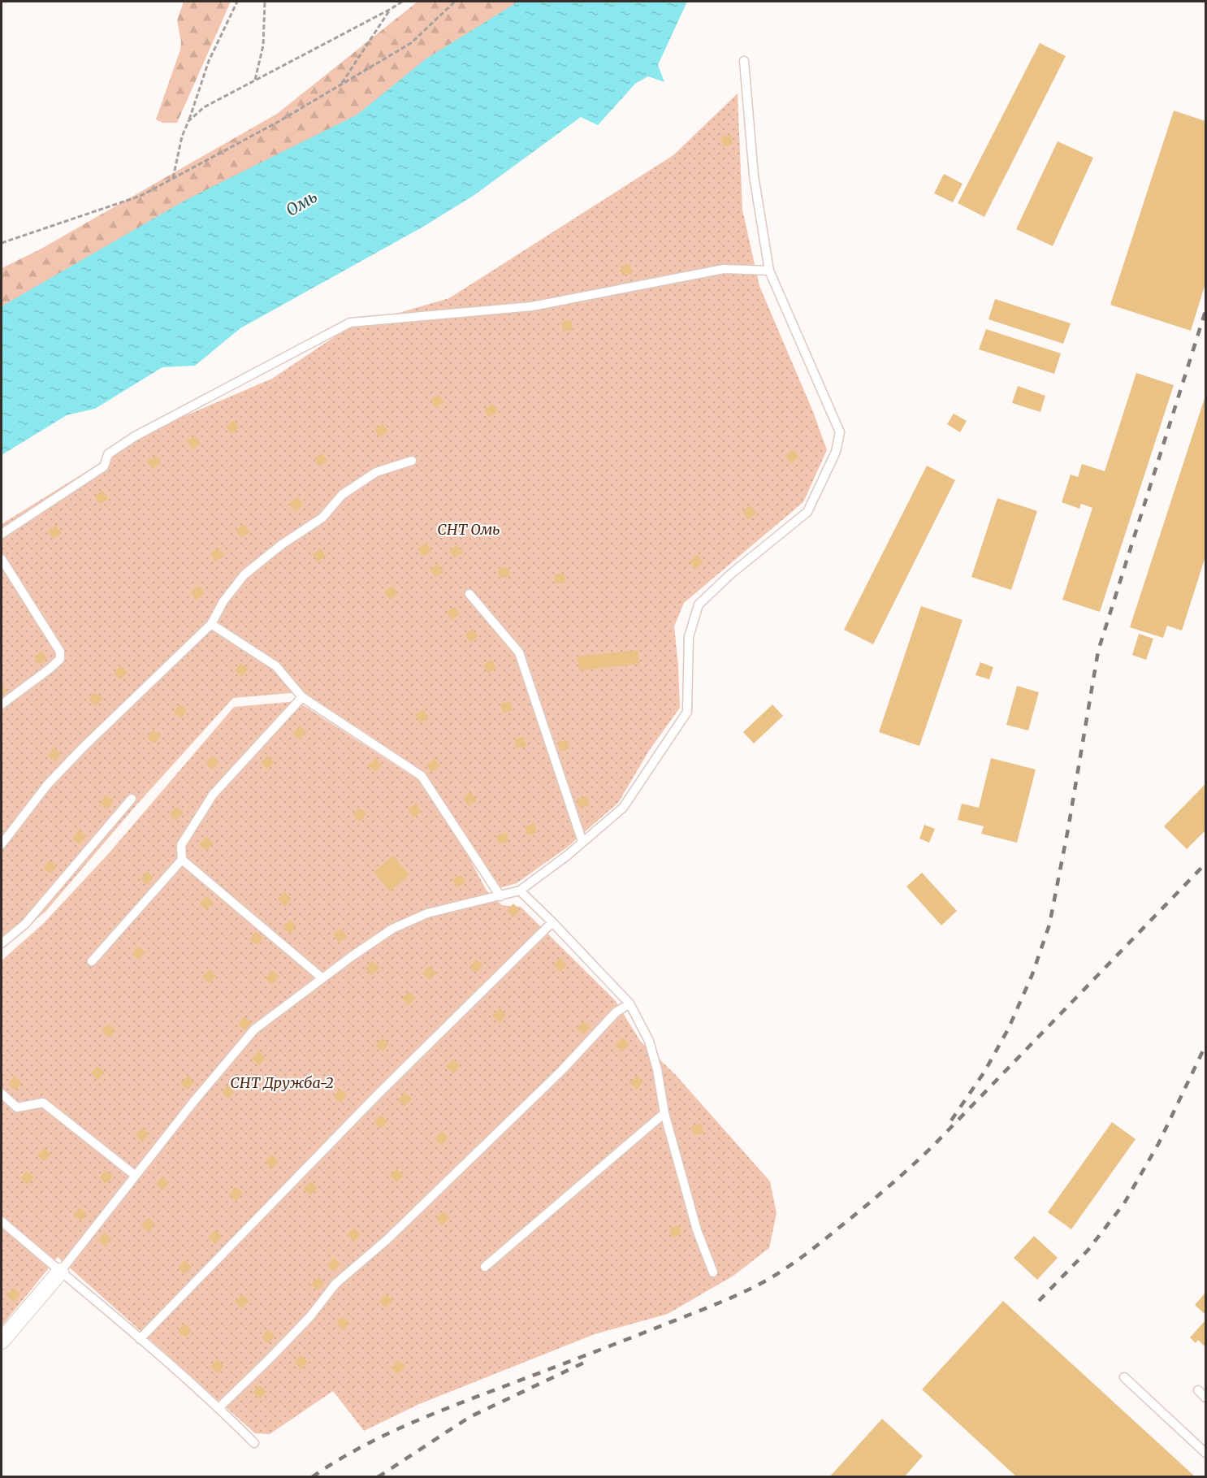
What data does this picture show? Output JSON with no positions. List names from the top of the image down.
{
  "water": ["Омь"],
  "parks": ["СНТ Омь", "СНТ Дружба-2"]
}
